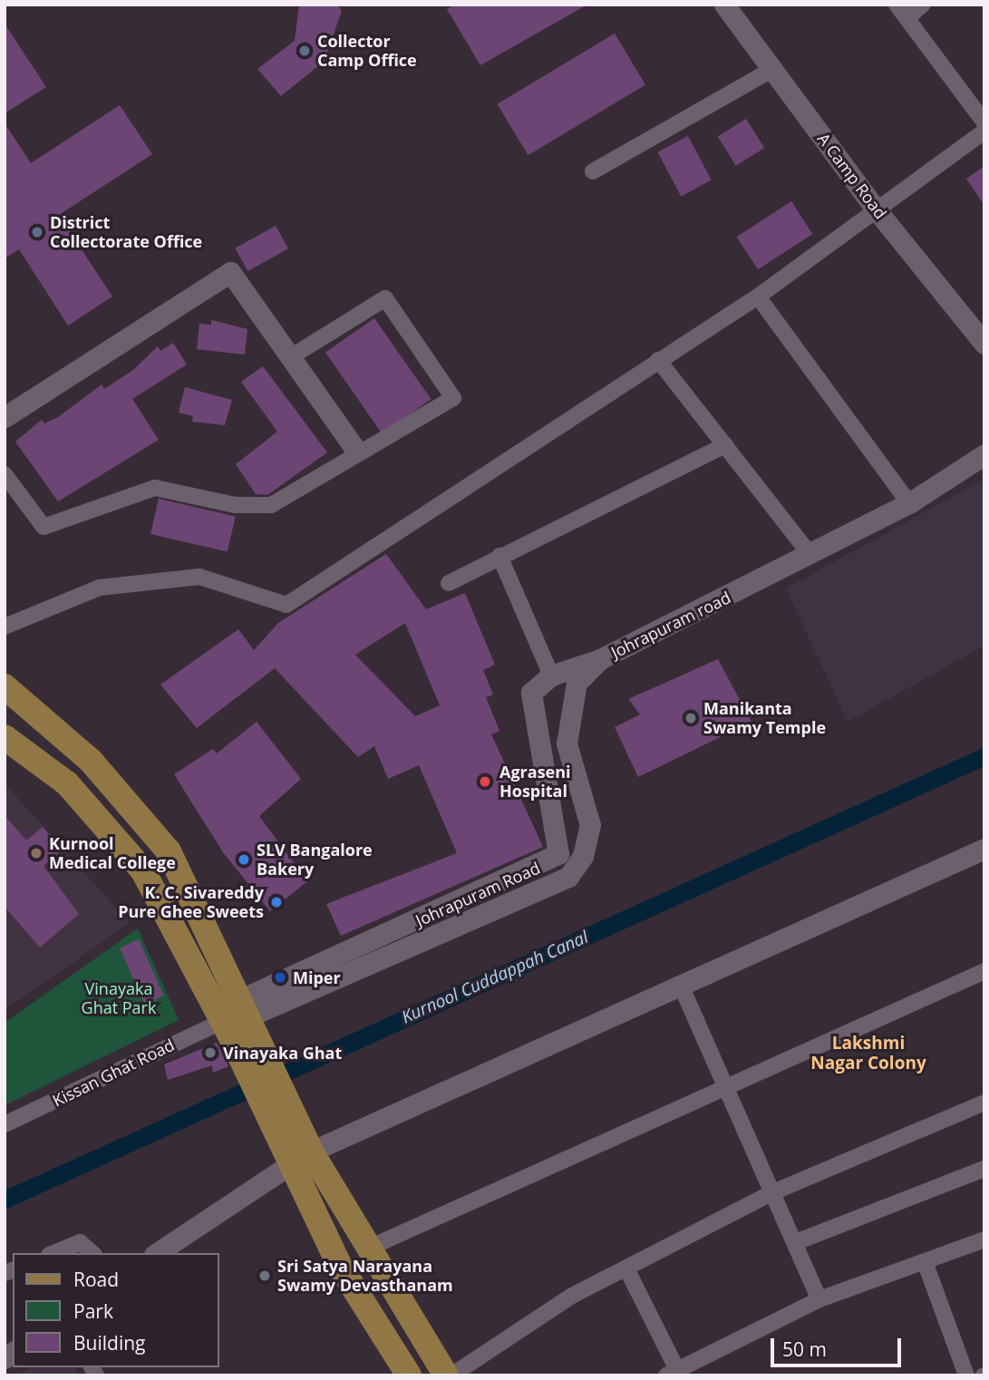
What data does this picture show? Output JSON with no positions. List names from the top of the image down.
{
  "streets": {
    "street": [
      "A Camp Road",
      "Johrapuram road",
      "Johrapuram Road",
      "Kissan Ghat Road"
    ]
  },
  "crossings": [
    ["Johrapuram road", "Johrapuram Road"]
  ],
  "districts": ["Lakshmi Nagar Colony"],
  "water": ["Kurnool Cuddappah Canal"],
  "parks": ["Vinayaka Ghat Park"],
  "places": [
    "Collector Camp Office",
    "District Collectorate Office",
    "Manikanta Swamy Temple",
    "Agraseni Hospital",
    "Kurnool Medical College",
    "SLV Bangalore Bakery",
    "K. C. Sivareddy Pure Ghee Sweets",
    "Miper",
    "Vinayaka Ghat",
    "Sri Satya Narayana Swamy Devasthanam"
  ],
  "legend": ["Road", "Park", "Building"],
  "scale_bar": "50 m"
}
